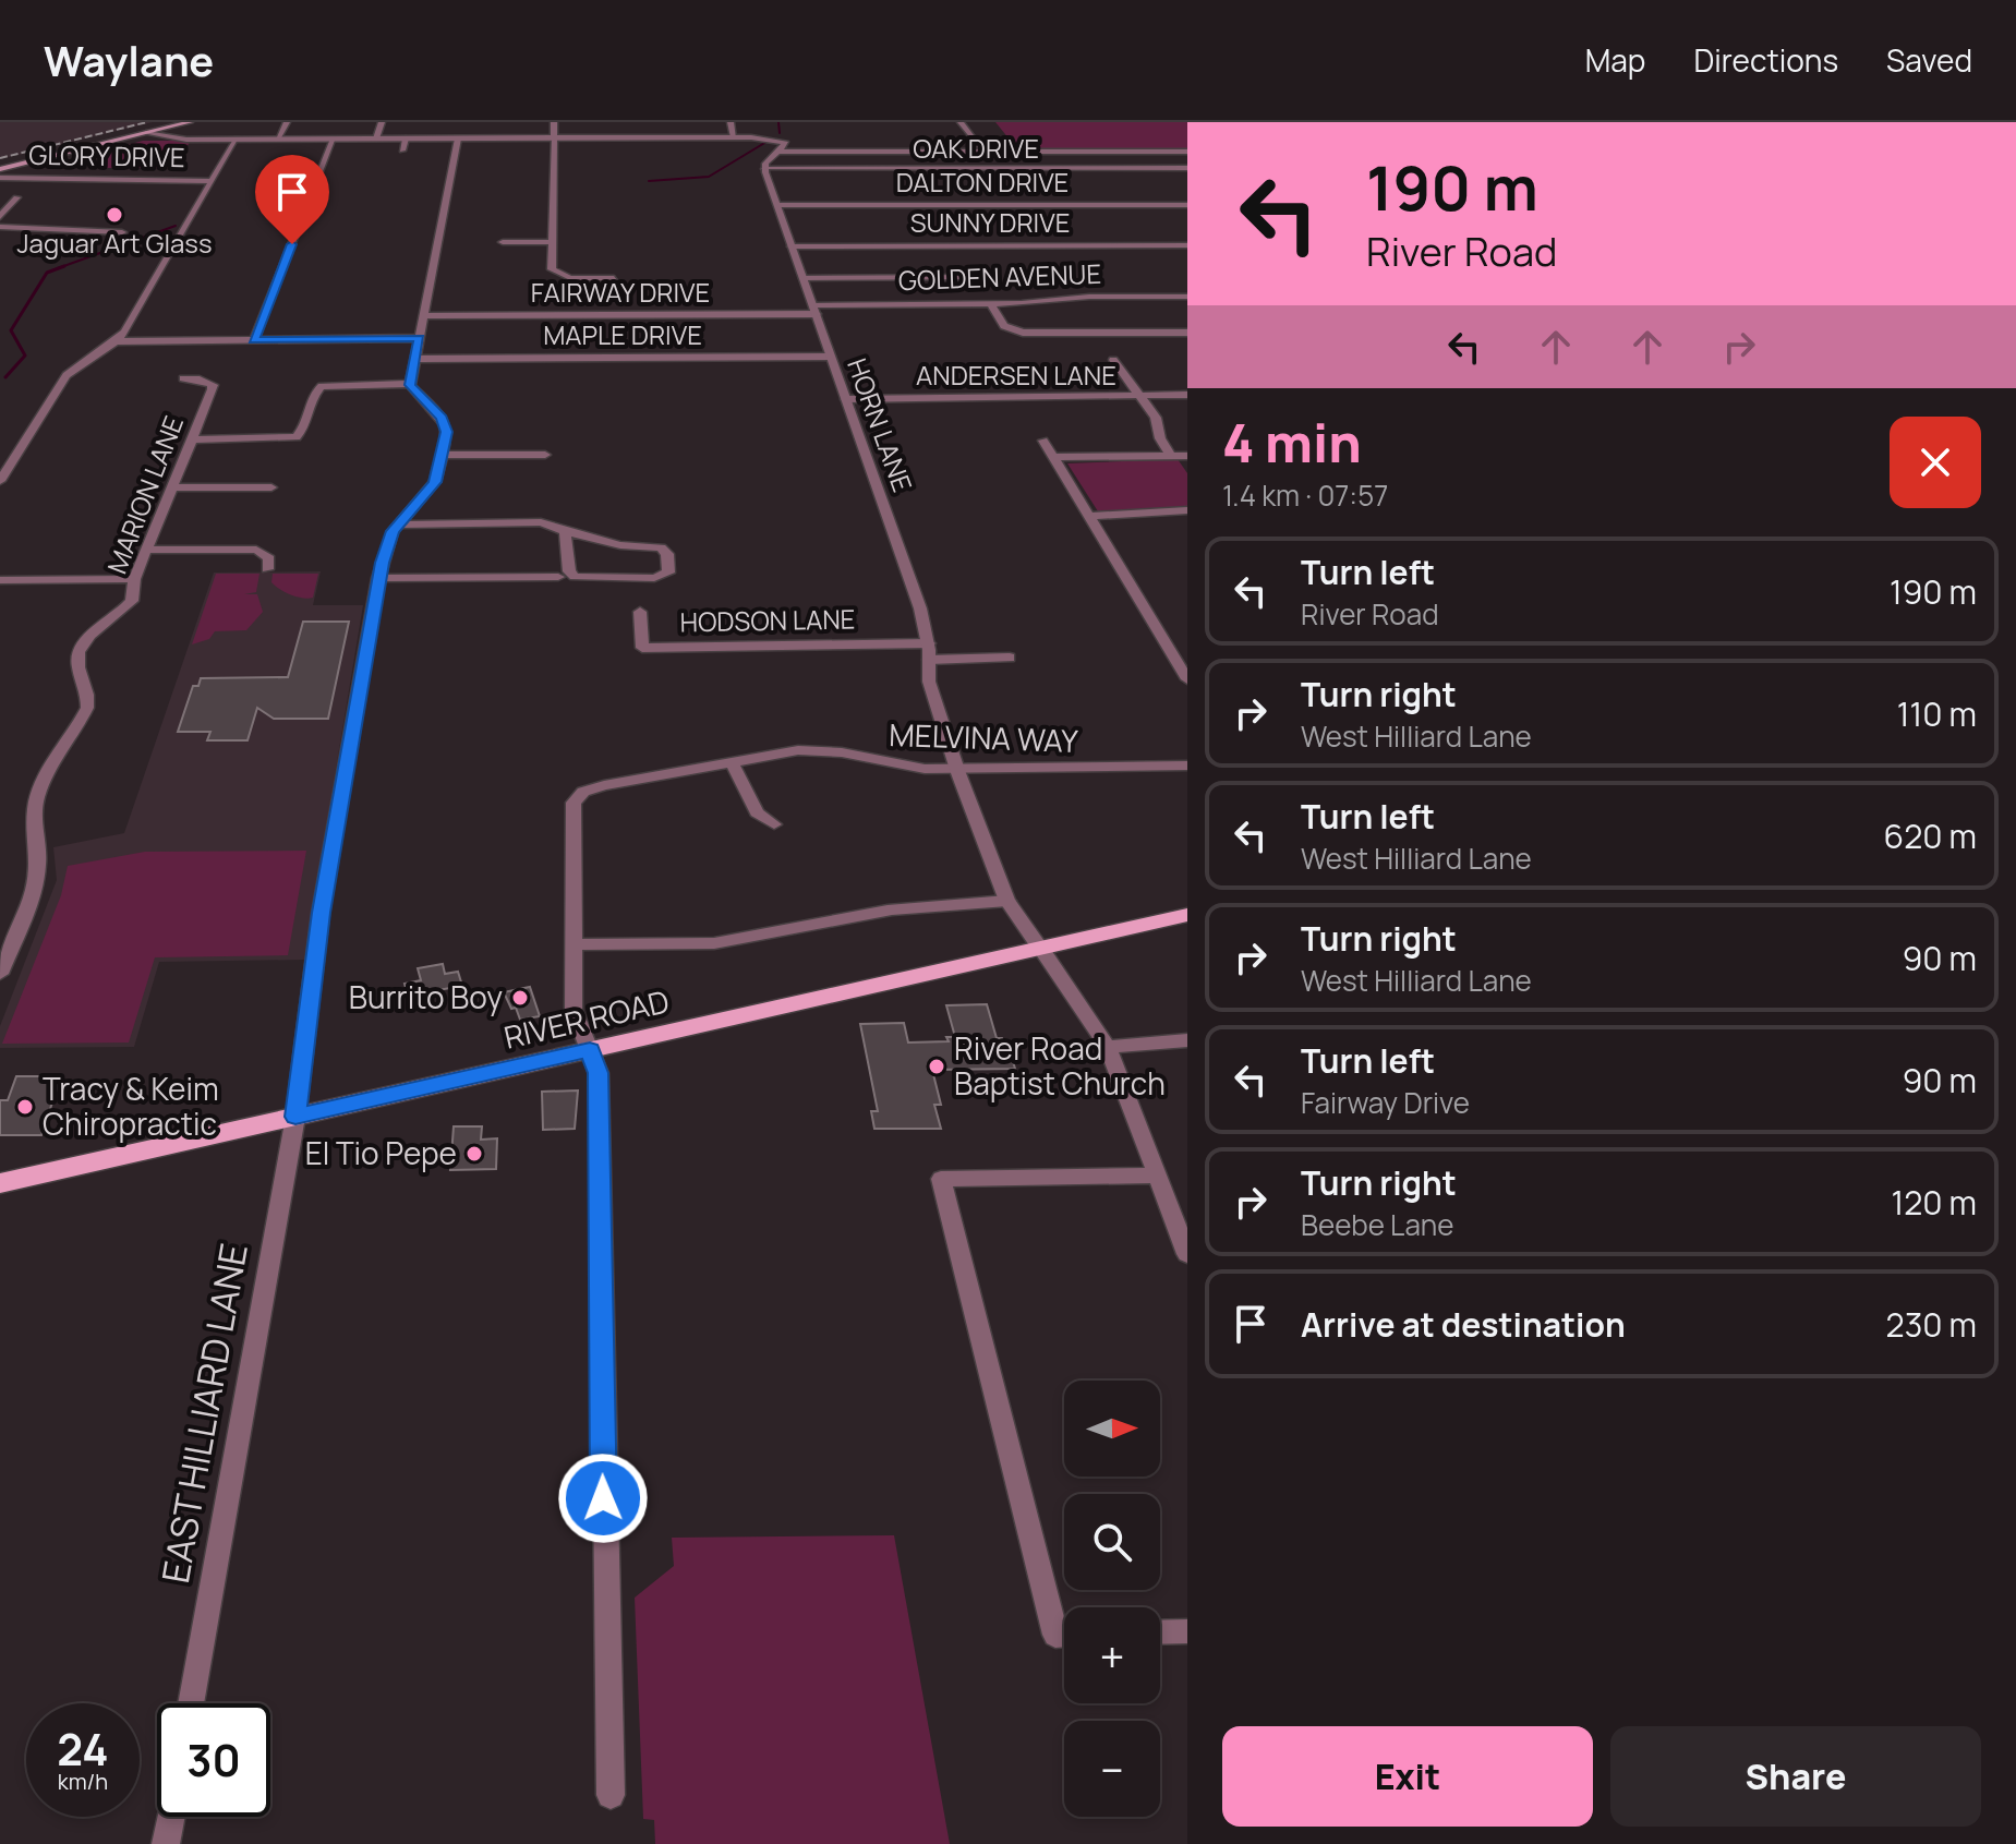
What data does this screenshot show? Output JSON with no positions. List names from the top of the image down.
{
  "streets": {
    "main road": ["RIVER ROAD"],
    "street": [
      "OAK DRIVE",
      "GLORY DRIVE",
      "DALTON DRIVE",
      "SUNNY DRIVE",
      "GOLDEN AVENUE",
      "FAIRWAY DRIVE",
      "MAPLE DRIVE",
      "ANDERSEN LANE",
      "HORN LANE",
      "MARION LANE",
      "HODSON LANE",
      "MELVINA WAY",
      "EAST HILLIARD LANE"
    ]
  },
  "crossings": [
    ["OAK DRIVE", "HORN LANE"],
    ["DALTON DRIVE", "HORN LANE"],
    ["SUNNY DRIVE", "HORN LANE"],
    ["GOLDEN AVENUE", "FAIRWAY DRIVE"],
    ["GOLDEN AVENUE", "HORN LANE"],
    ["FAIRWAY DRIVE", "HORN LANE"],
    ["MAPLE DRIVE", "HORN LANE"],
    ["ANDERSEN LANE", "HORN LANE"],
    ["HORN LANE", "HODSON LANE"],
    ["HORN LANE", "MELVINA WAY"],
    ["HORN LANE", "RIVER ROAD"],
    ["RIVER ROAD", "EAST HILLIARD LANE"]
  ],
  "places": [
    "Jaguar Art Glass",
    "Burrito Boy",
    "River Road Baptist Church",
    "Tracy & Keim Chiropractic",
    "El Tio Pepe"
  ],
  "north": "right",
  "page": {
    "header": "Waylane",
    "nav": ["Map", "Directions", "Saved"],
    "turn": ["190 m", "River Road"],
    "heading": ["4 min", "1.4 km · 07:57"],
    "list": [
      {
        "name": "Turn left",
        "note": "River Road",
        "value": "190 m"
      },
      {
        "name": "Turn right",
        "note": "West Hilliard Lane",
        "value": "110 m"
      },
      {
        "name": "Turn left",
        "note": "West Hilliard Lane",
        "value": "620 m"
      },
      {
        "name": "Turn right",
        "note": "West Hilliard Lane",
        "value": "90 m"
      },
      {
        "name": "Turn left",
        "note": "Fairway Drive",
        "value": "90 m"
      },
      {
        "name": "Turn right",
        "note": "Beebe Lane",
        "value": "120 m"
      },
      {
        "name": "Arrive at destination",
        "value": "230 m"
      }
    ],
    "map_buttons": ["+", "−"],
    "speed": "24 km/h",
    "limit": "30",
    "buttons": ["Exit", "Share"]
  }
}
